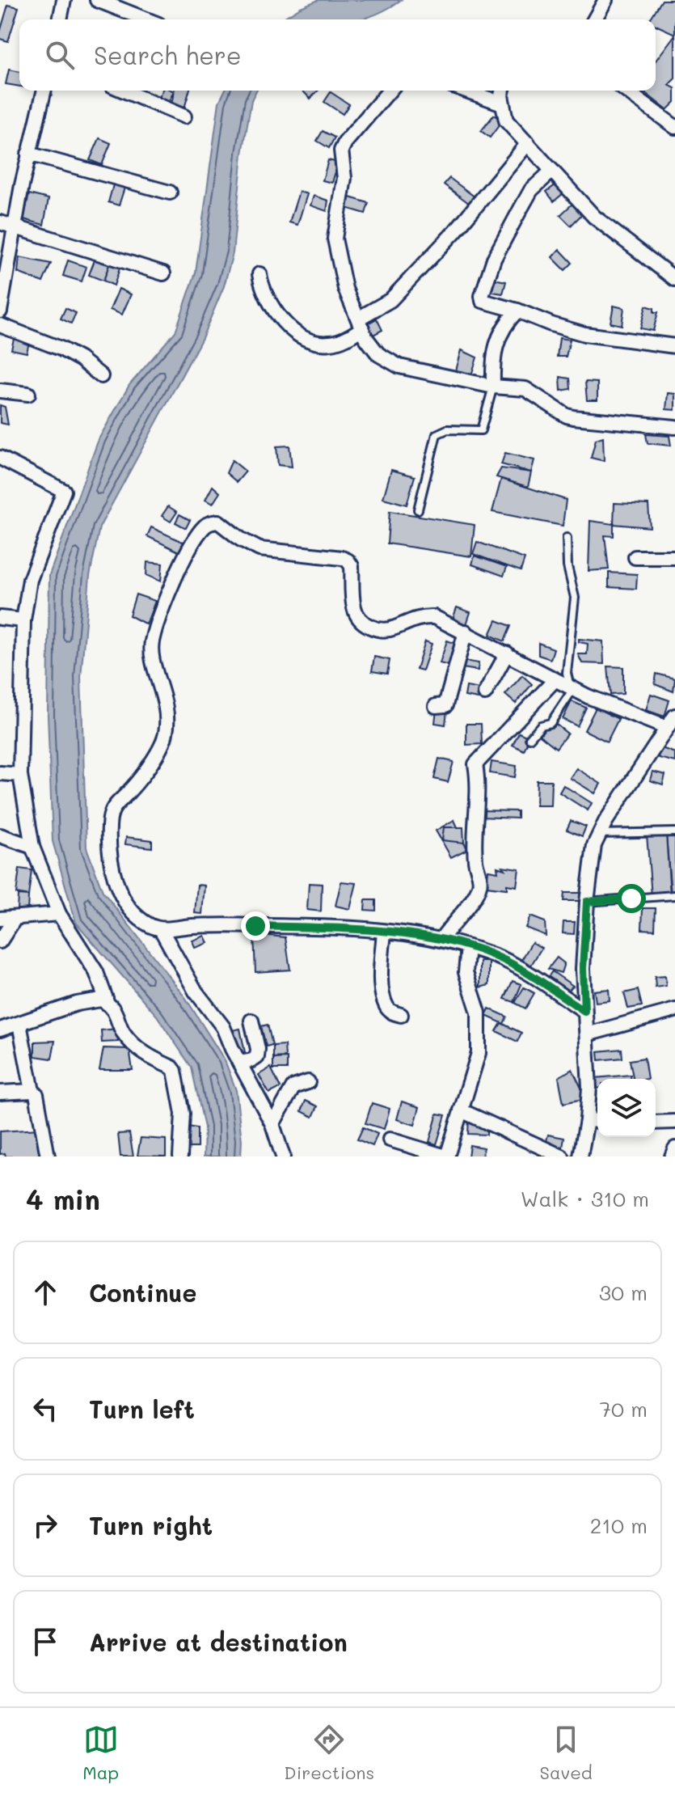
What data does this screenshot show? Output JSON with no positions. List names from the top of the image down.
{
  "page": {
    "search": "Search here",
    "heading": ["4 min", "Walk · 310 m"],
    "list": [
      ["Continue", "30 m"],
      ["Turn left", "70 m"],
      ["Turn right", "210 m"],
      "Arrive at destination"
    ],
    "nav": ["Map", "Directions", "Saved"]
  }
}
